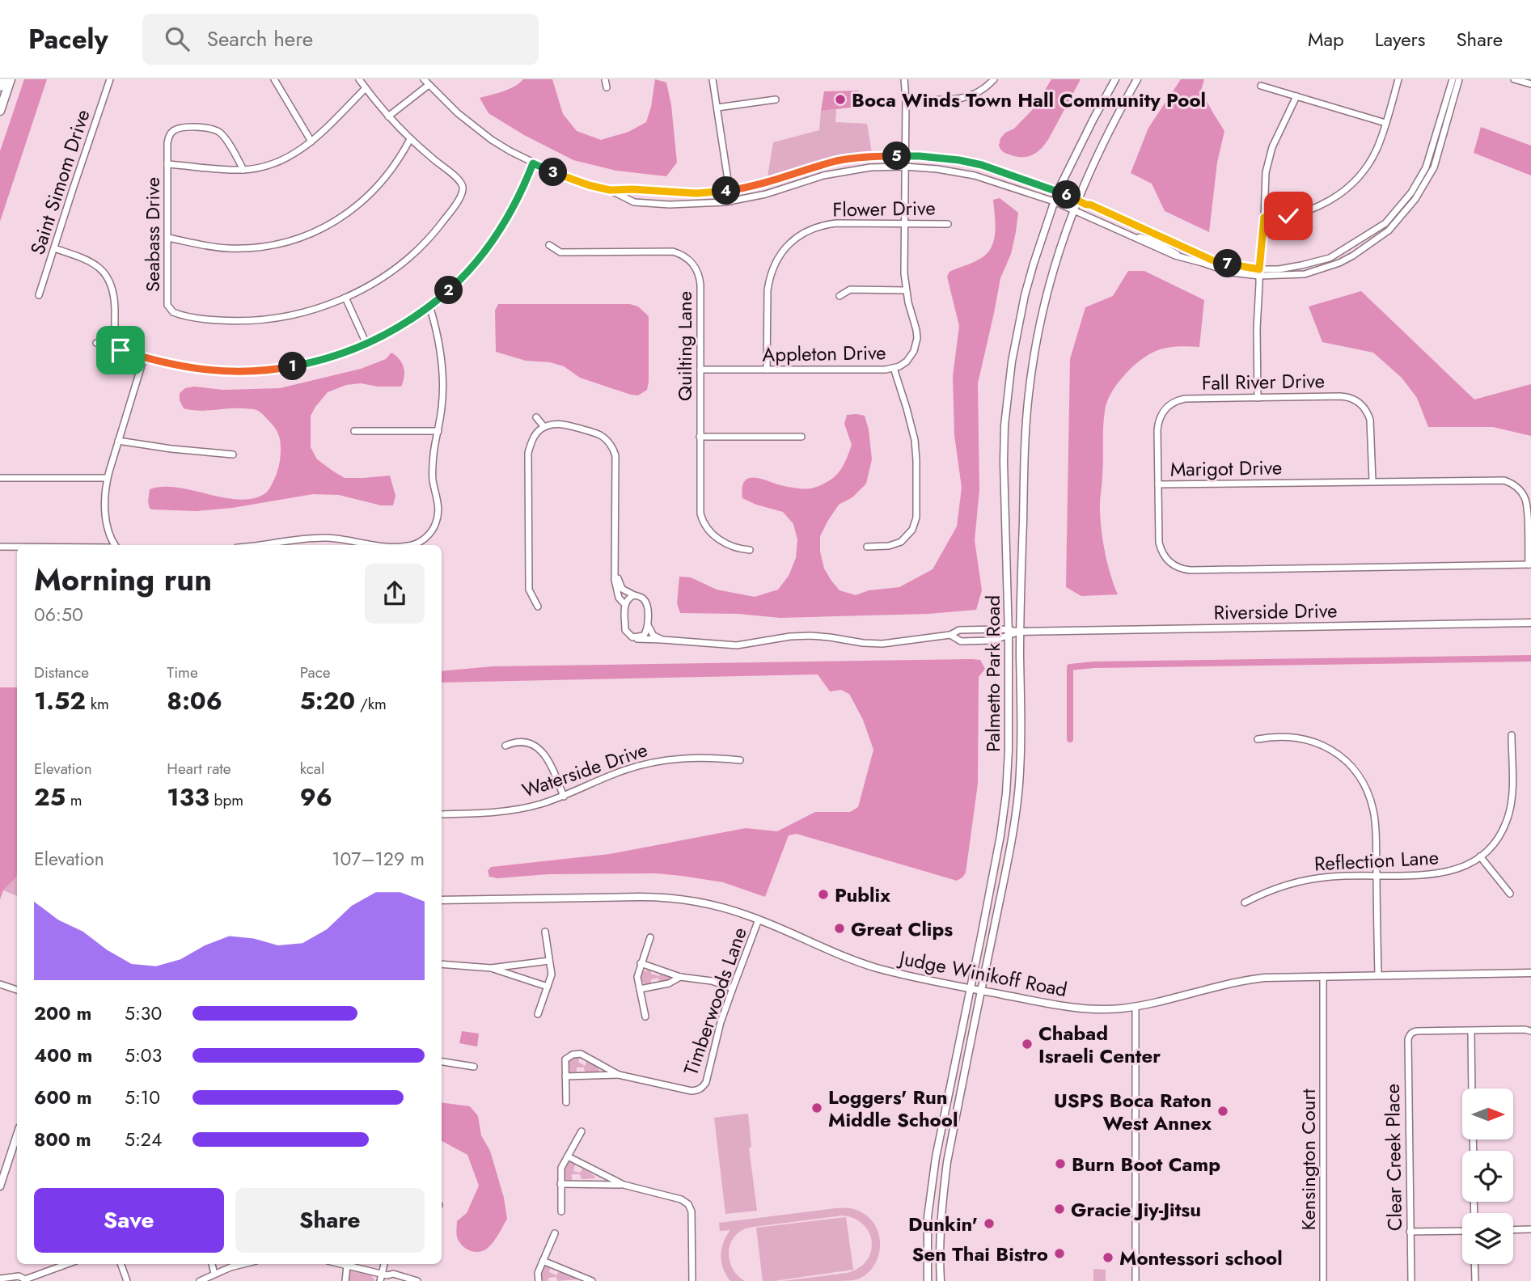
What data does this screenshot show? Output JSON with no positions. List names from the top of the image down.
{
  "streets": {
    "street": [
      "Saint Simom Drive",
      "Flower Drive",
      "Seabass Drive",
      "Quilting Lane",
      "Appleton Drive",
      "Fall River Drive",
      "Marigot Drive",
      "Riverside Drive",
      "Palmetto Park Road",
      "Waterside Drive",
      "Reflection Lane",
      "Judge Winikoff Road",
      "Timberwoods Lane",
      "Clear Creek Place",
      "Kensington Court"
    ]
  },
  "crossings": [
    ["Flower Drive", "Appleton Drive"],
    ["Quilting Lane", "Appleton Drive"],
    ["Fall River Drive", "Marigot Drive"],
    ["Riverside Drive", "Palmetto Park Road"],
    ["Palmetto Park Road", "Judge Winikoff Road"],
    ["Judge Winikoff Road", "Timberwoods Lane"],
    ["Judge Winikoff Road", "Kensington Court"]
  ],
  "places": [
    "Boca Winds Town Hall Community Pool",
    "Publix",
    "Great Clips",
    "Chabad Israeli Center",
    "Loggers' Run Middle School",
    "USPS Boca Raton West Annex",
    "Burn Boot Camp",
    "Gracie Jiy-Jitsu",
    "Dunkin'",
    "Sen Thai Bistro",
    "Montessori school"
  ],
  "north": "right",
  "page": {
    "header": "Pacely",
    "search": "Search here",
    "nav": ["Map", "Layers", "Share"],
    "pins": [
      "5",
      "3",
      "4",
      "6",
      "7",
      "2",
      "1"
    ],
    "heading": ["Morning run", "06:50"],
    "stats": [
      ["Distance", "1.52 km"],
      ["Time", "8:06"],
      ["Pace", "5:20 /km"],
      ["Elevation", "25 m"],
      ["Heart rate", "133 bpm"],
      ["kcal", "96"]
    ],
    "chart": ["Elevation", "107–129 m"],
    "list": [
      {
        "name": "200 m",
        "note": "5:30"
      },
      {
        "name": "400 m",
        "note": "5:03"
      },
      {
        "name": "600 m",
        "note": "5:10"
      },
      {
        "name": "800 m",
        "note": "5:24"
      }
    ],
    "buttons": ["Save", "Share"]
  }
}
